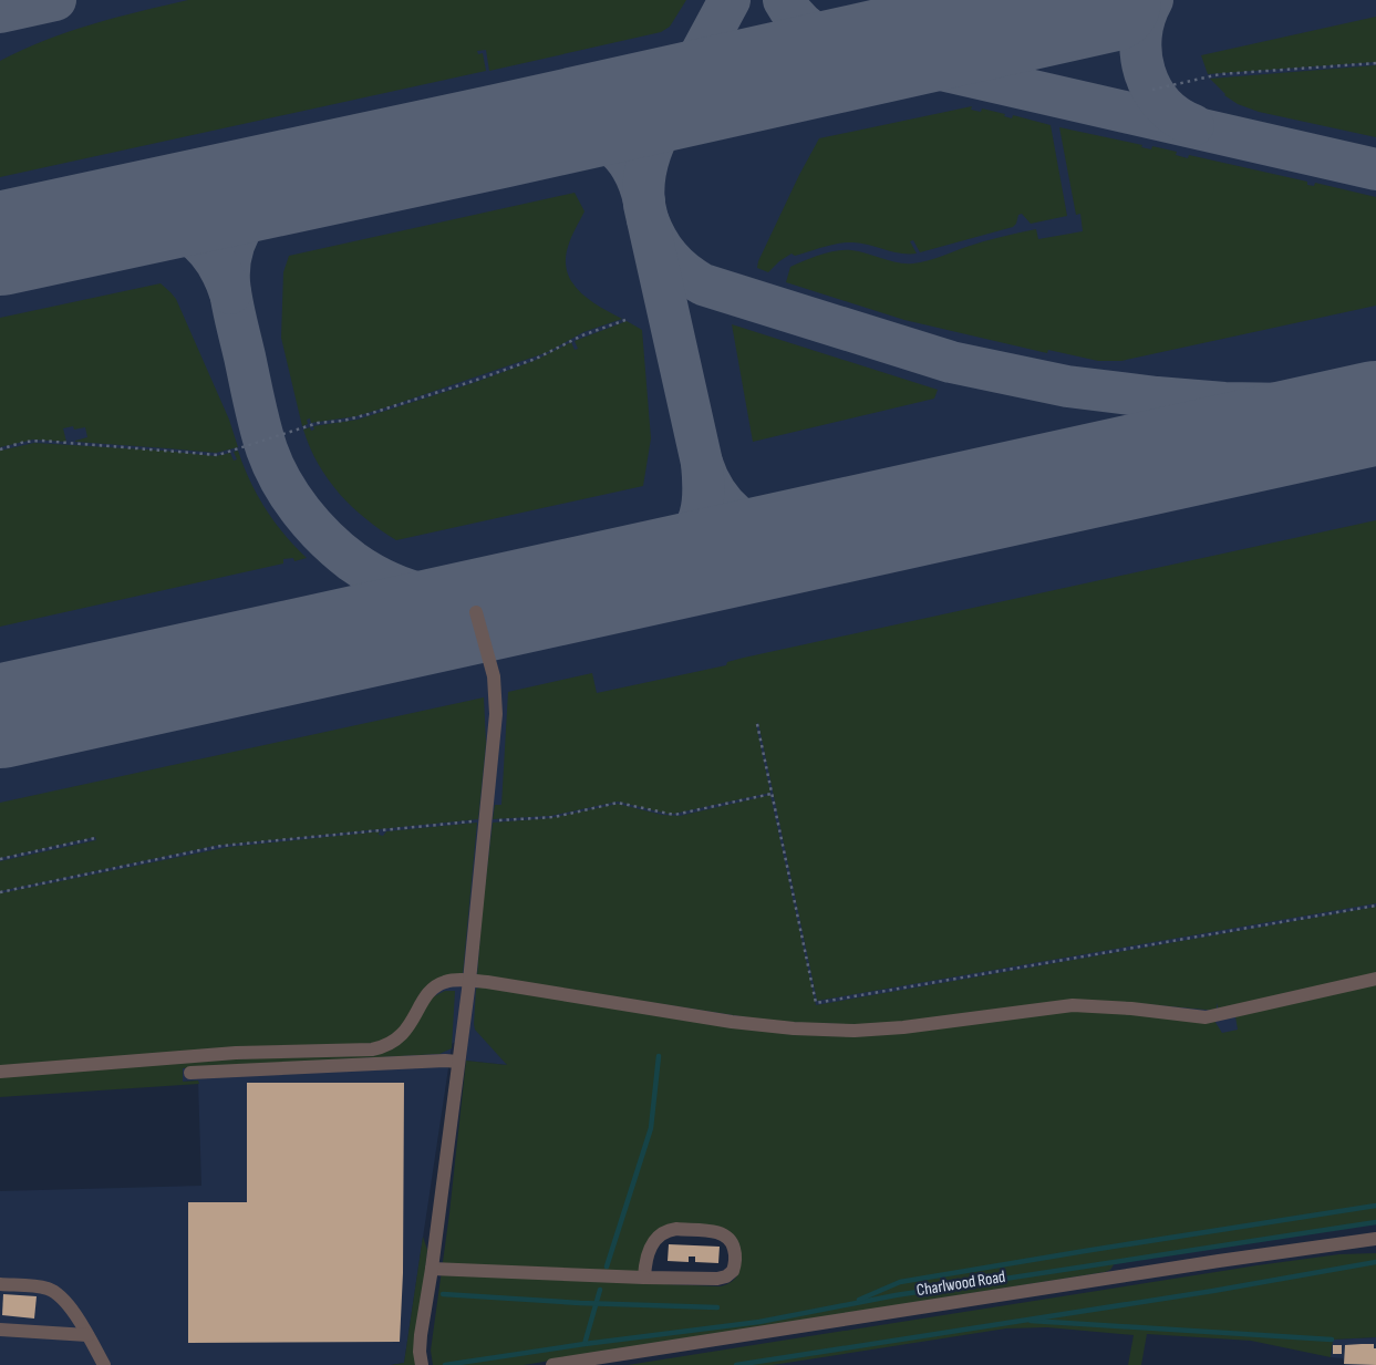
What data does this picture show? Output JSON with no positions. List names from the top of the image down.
{
  "streets": {
    "street": ["Charlwood Road"]
  }
}
